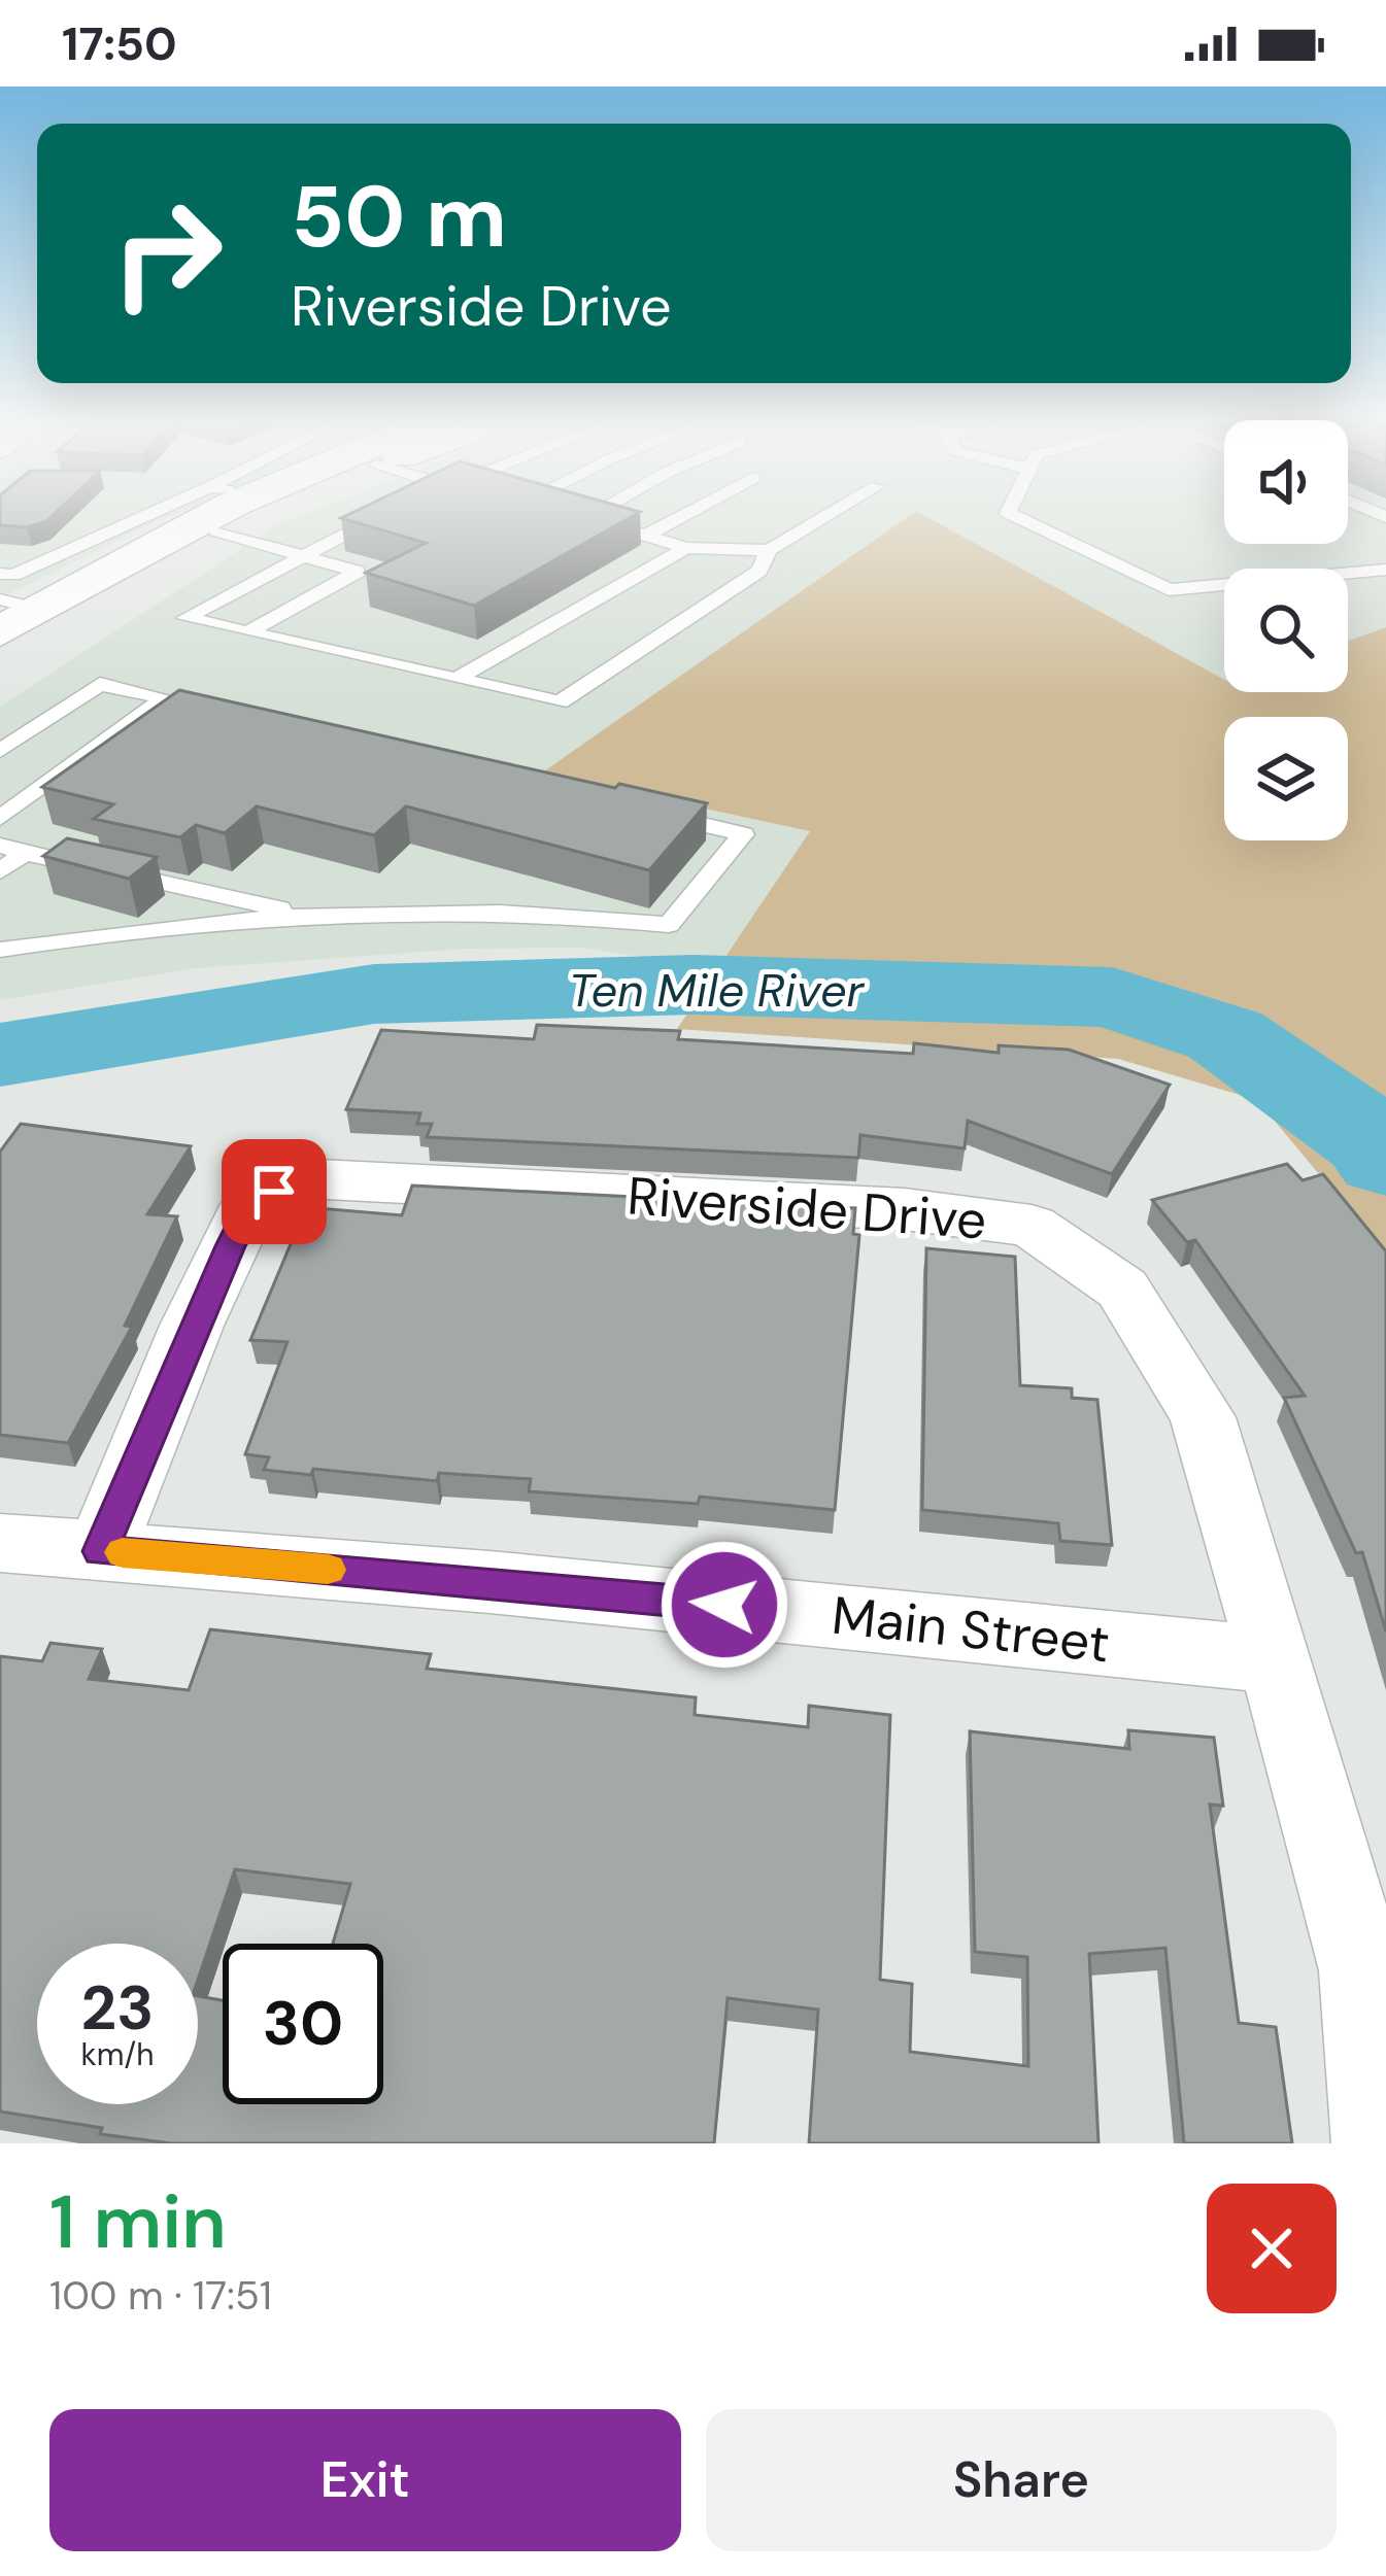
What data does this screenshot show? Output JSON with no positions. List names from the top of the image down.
{
  "streets": {
    "street": ["Riverside Drive", "Main Street"]
  },
  "crossings": [
    ["Riverside Drive", "Main Street"]
  ],
  "water": ["Ten Mile River"],
  "page": {
    "status": "17:50",
    "turn": ["50 m", "Riverside Drive"],
    "speed": "23 km/h",
    "limit": "30",
    "heading": ["1 min", "100 m · 17:51"],
    "buttons": ["Exit", "Share"]
  }
}
